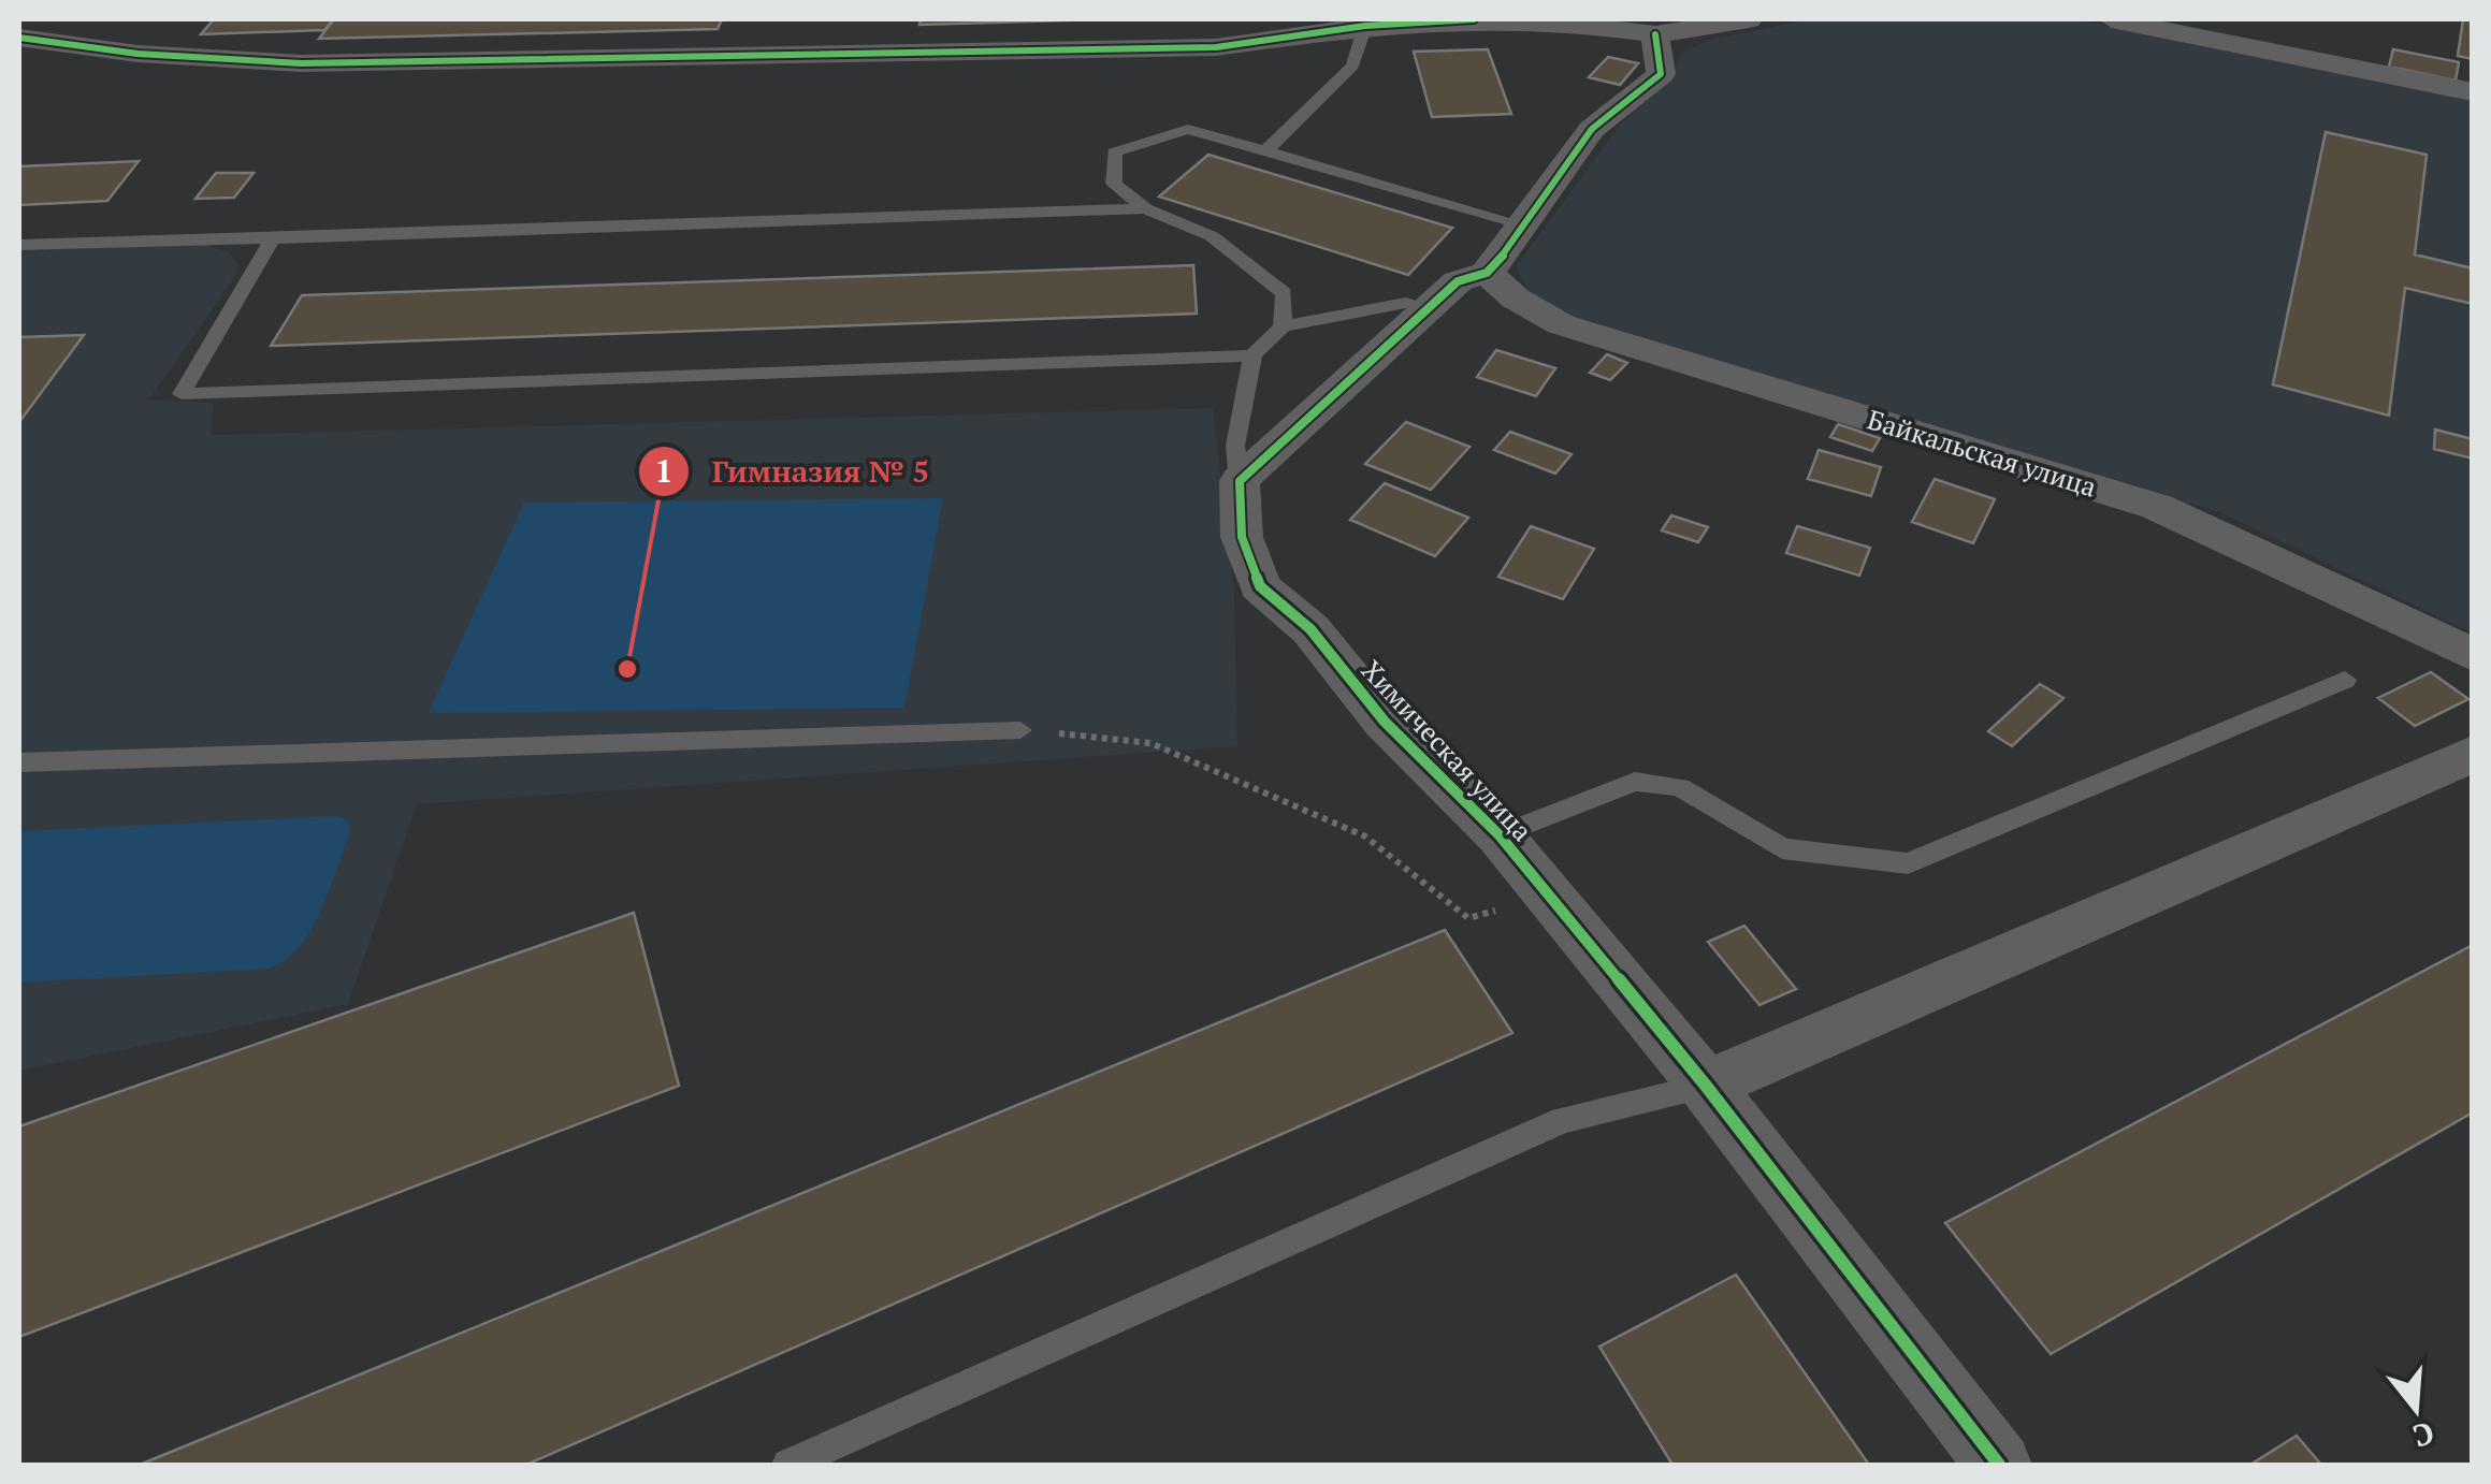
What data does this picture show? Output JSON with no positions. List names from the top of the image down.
{
  "streets": {
    "street": ["Байкальская улица", "Химическая улица"]
  },
  "places": ["Гимназия № 5"],
  "north": "bottom"
}
